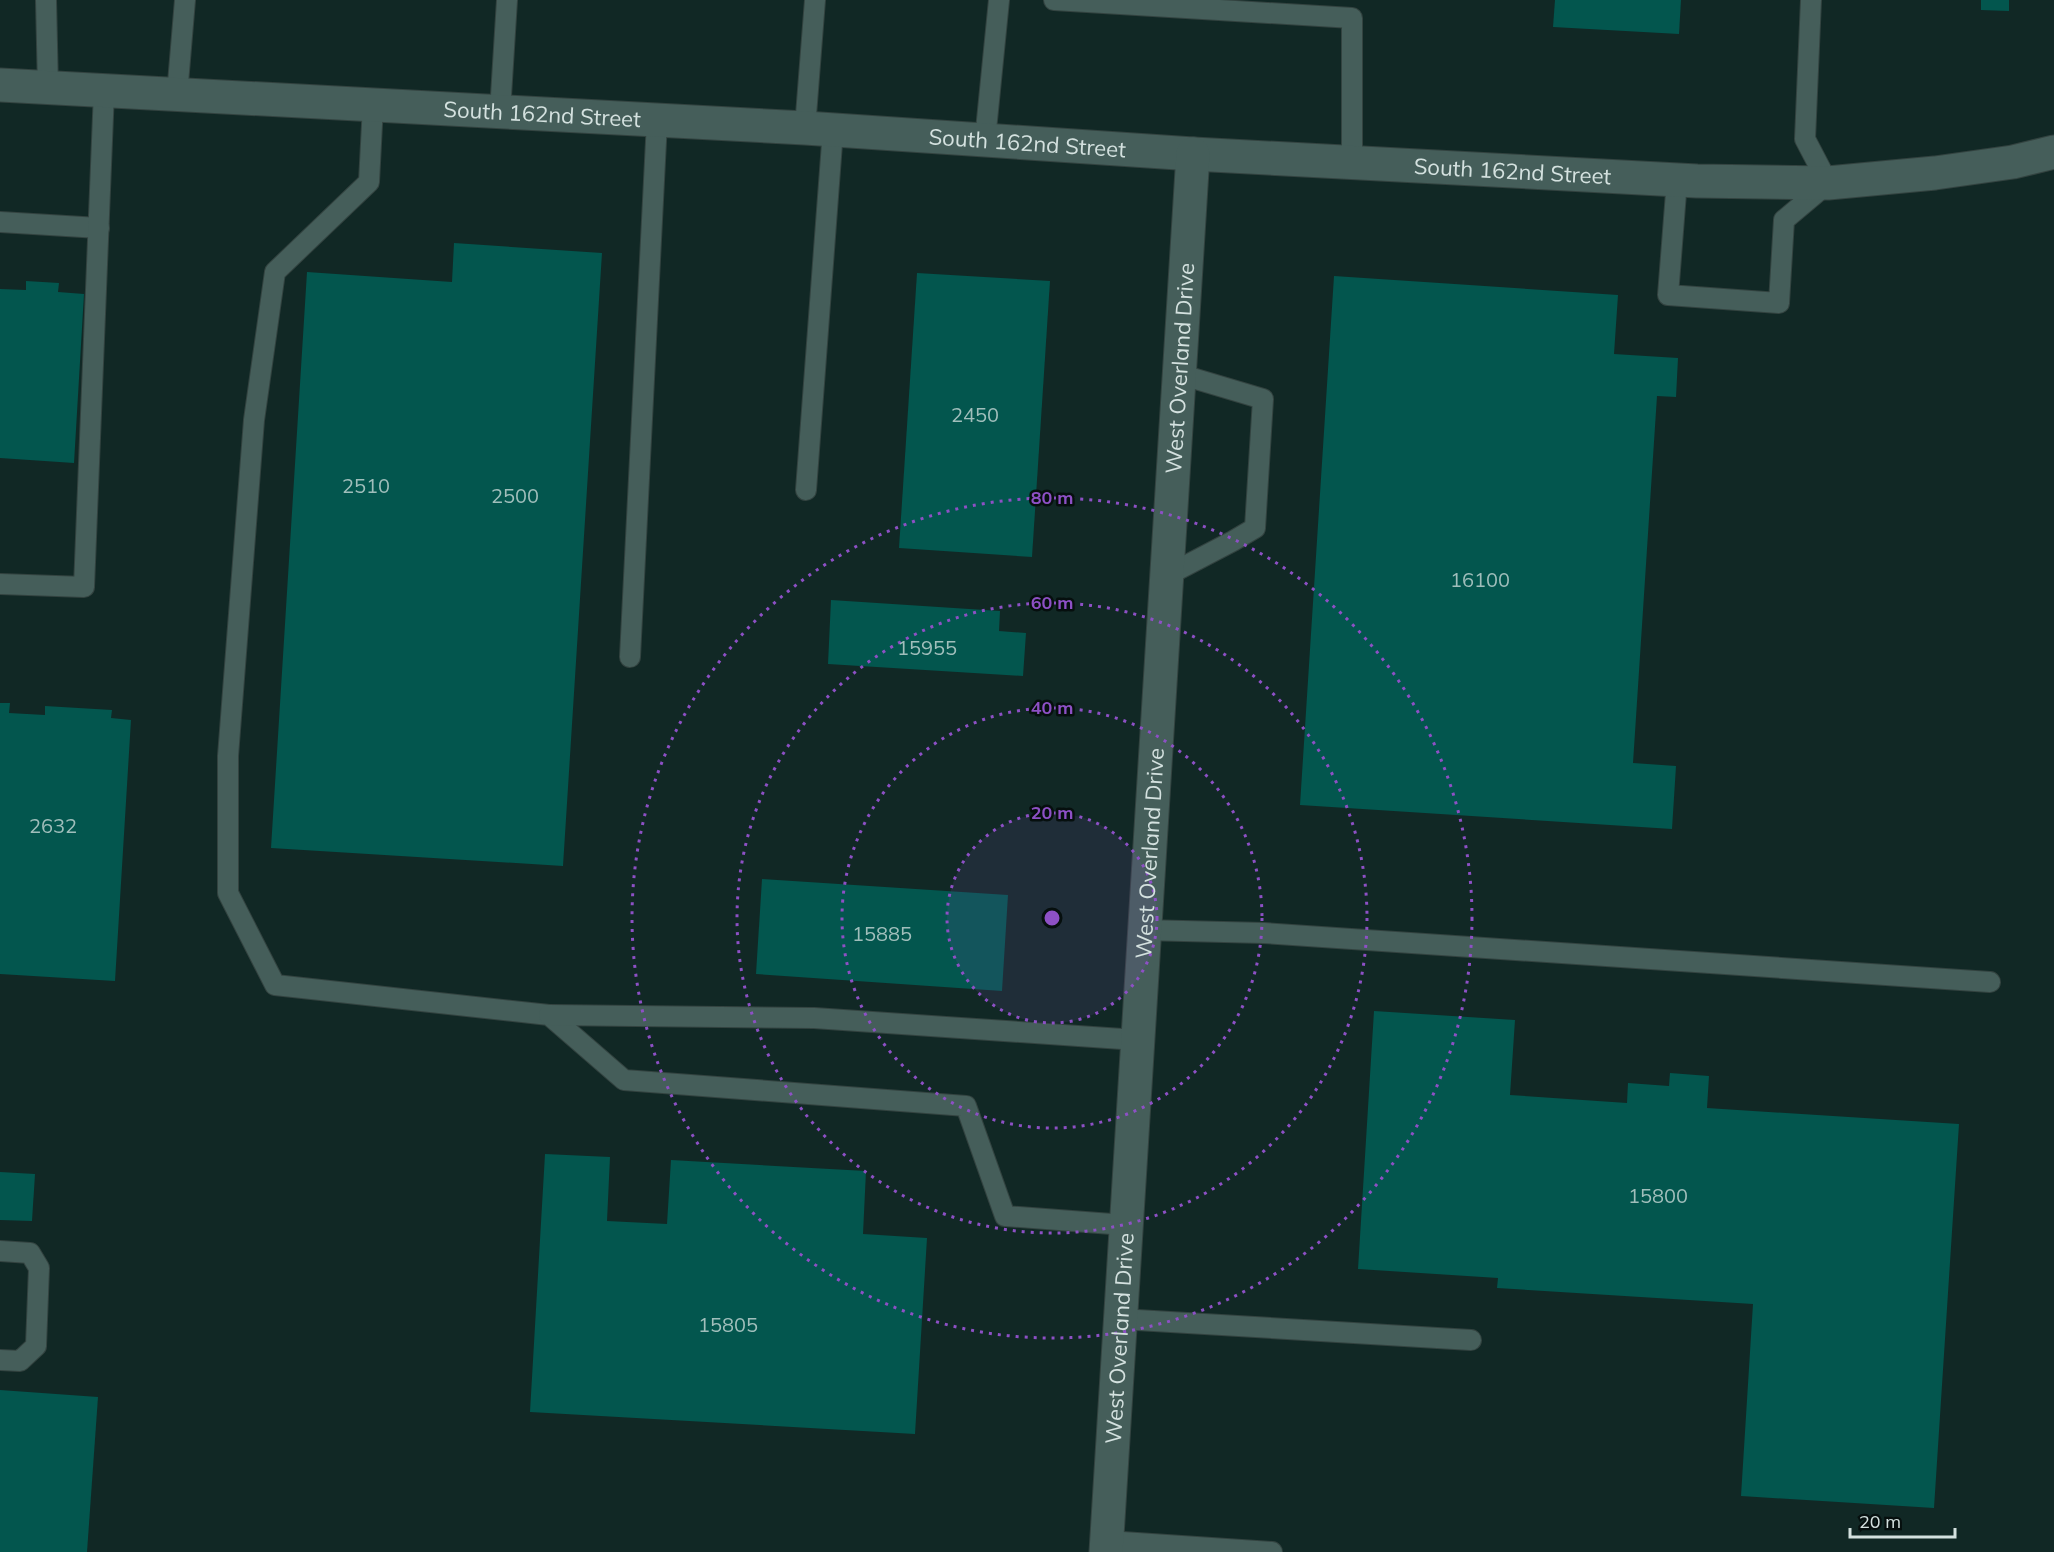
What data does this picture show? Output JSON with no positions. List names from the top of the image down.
{
  "streets": {
    "street": ["South 162nd Street", "West Overland Drive"]
  },
  "crossings": [
    ["South 162nd Street", "West Overland Drive"]
  ],
  "house_numbers": [
    "2450",
    "2510",
    "2500",
    "16100",
    "15955",
    "2632",
    "15885",
    "15800",
    "15805"
  ],
  "scale_bar": "20 m",
  "rings": [
    "80 m",
    "60 m",
    "40 m",
    "20 m"
  ]
}
